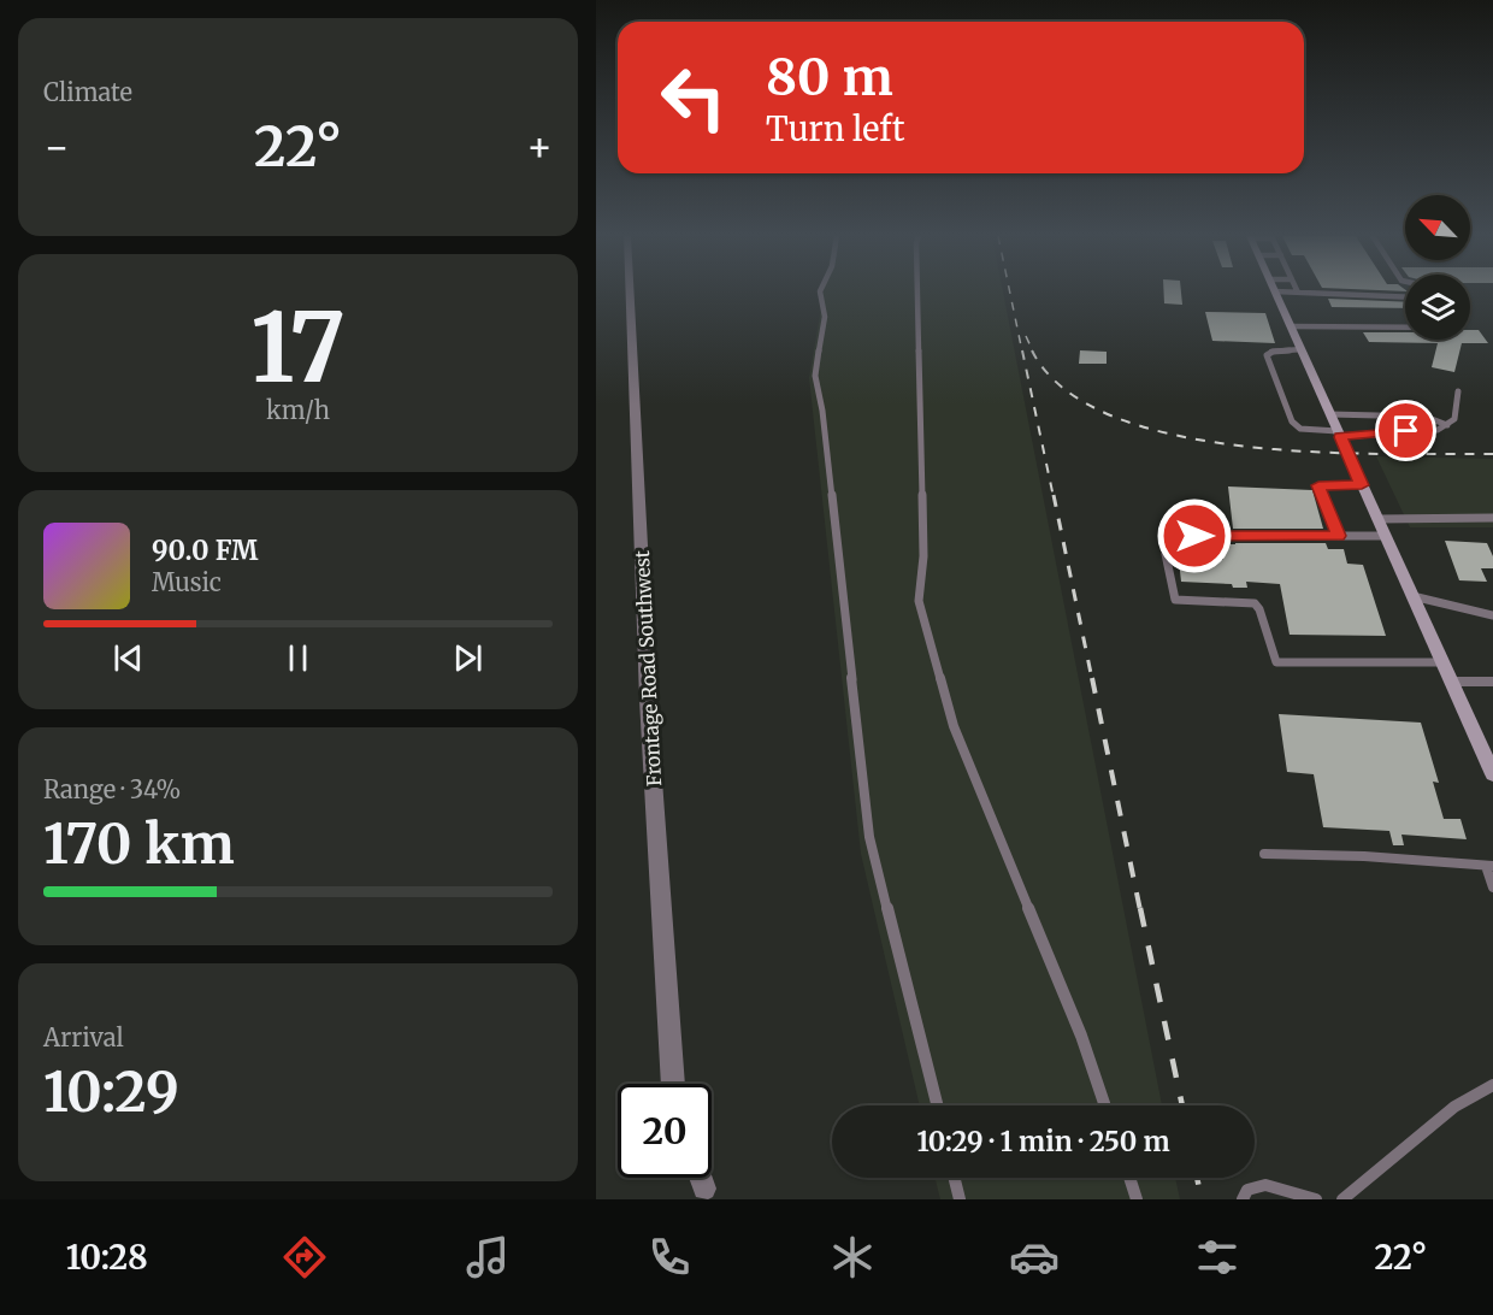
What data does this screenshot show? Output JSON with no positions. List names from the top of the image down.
{
  "streets": {
    "street": ["Frontage Road Southwest"]
  },
  "north": "top left",
  "page": {
    "tile": [
      "Climate",
      ["17", "km/h"],
      ["Range · 34%", "170 km"],
      ["Arrival", "10:29"]
    ],
    "turn": ["80 m", "Turn left"],
    "heat": ["−", "22°", "+"],
    "song": ["90.0 FM", "Music"],
    "limit": "20",
    "trip": "10:29 · 1 min · 250 m",
    "tabs": ["10:28", "22°"]
  }
}
